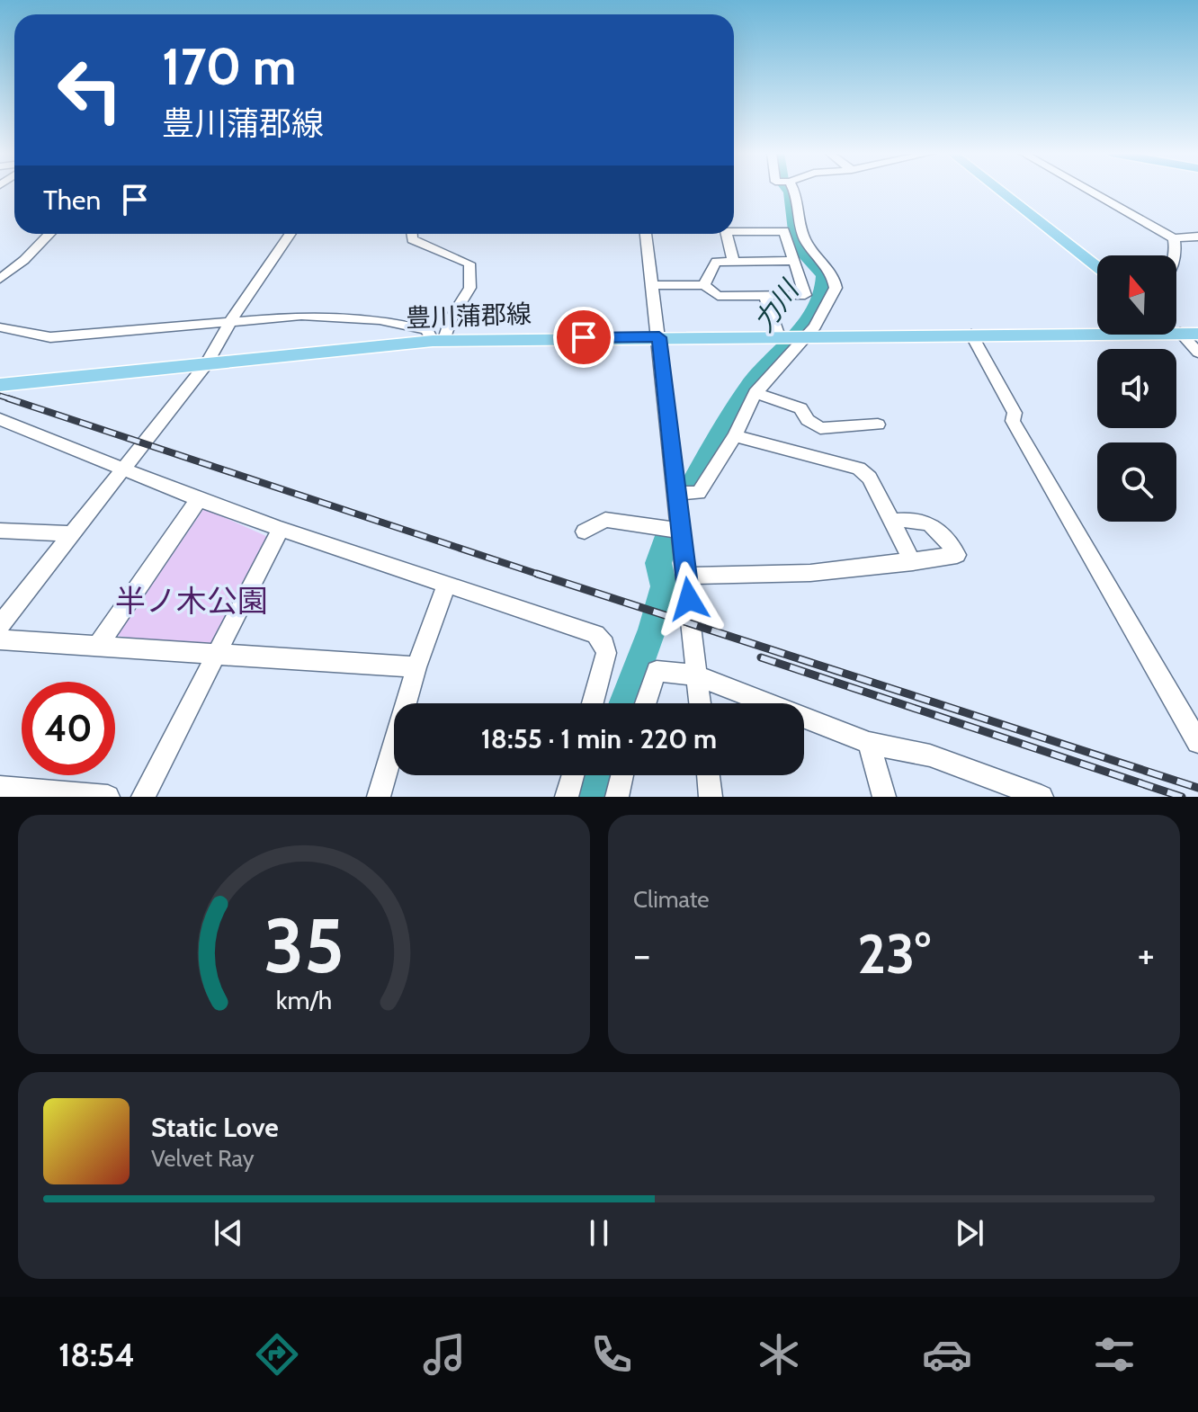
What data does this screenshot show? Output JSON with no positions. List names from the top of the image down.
{
  "streets": {
    "main road": ["豊川蒲郡線"]
  },
  "water": ["力川"],
  "parks": ["半ノ木公園"],
  "north": "top",
  "page": {
    "turn": ["170 m", "豊川蒲郡線"],
    "then": "Then",
    "limit": "40",
    "trip": "18:55 · 1 min · 220 m",
    "tile": "Climate",
    "heat": ["−", "23°", "+"],
    "song": ["Static Love", "Velvet Ray"],
    "tabs": "18:54",
    "gauge": ["35", "km/h"]
  }
}
